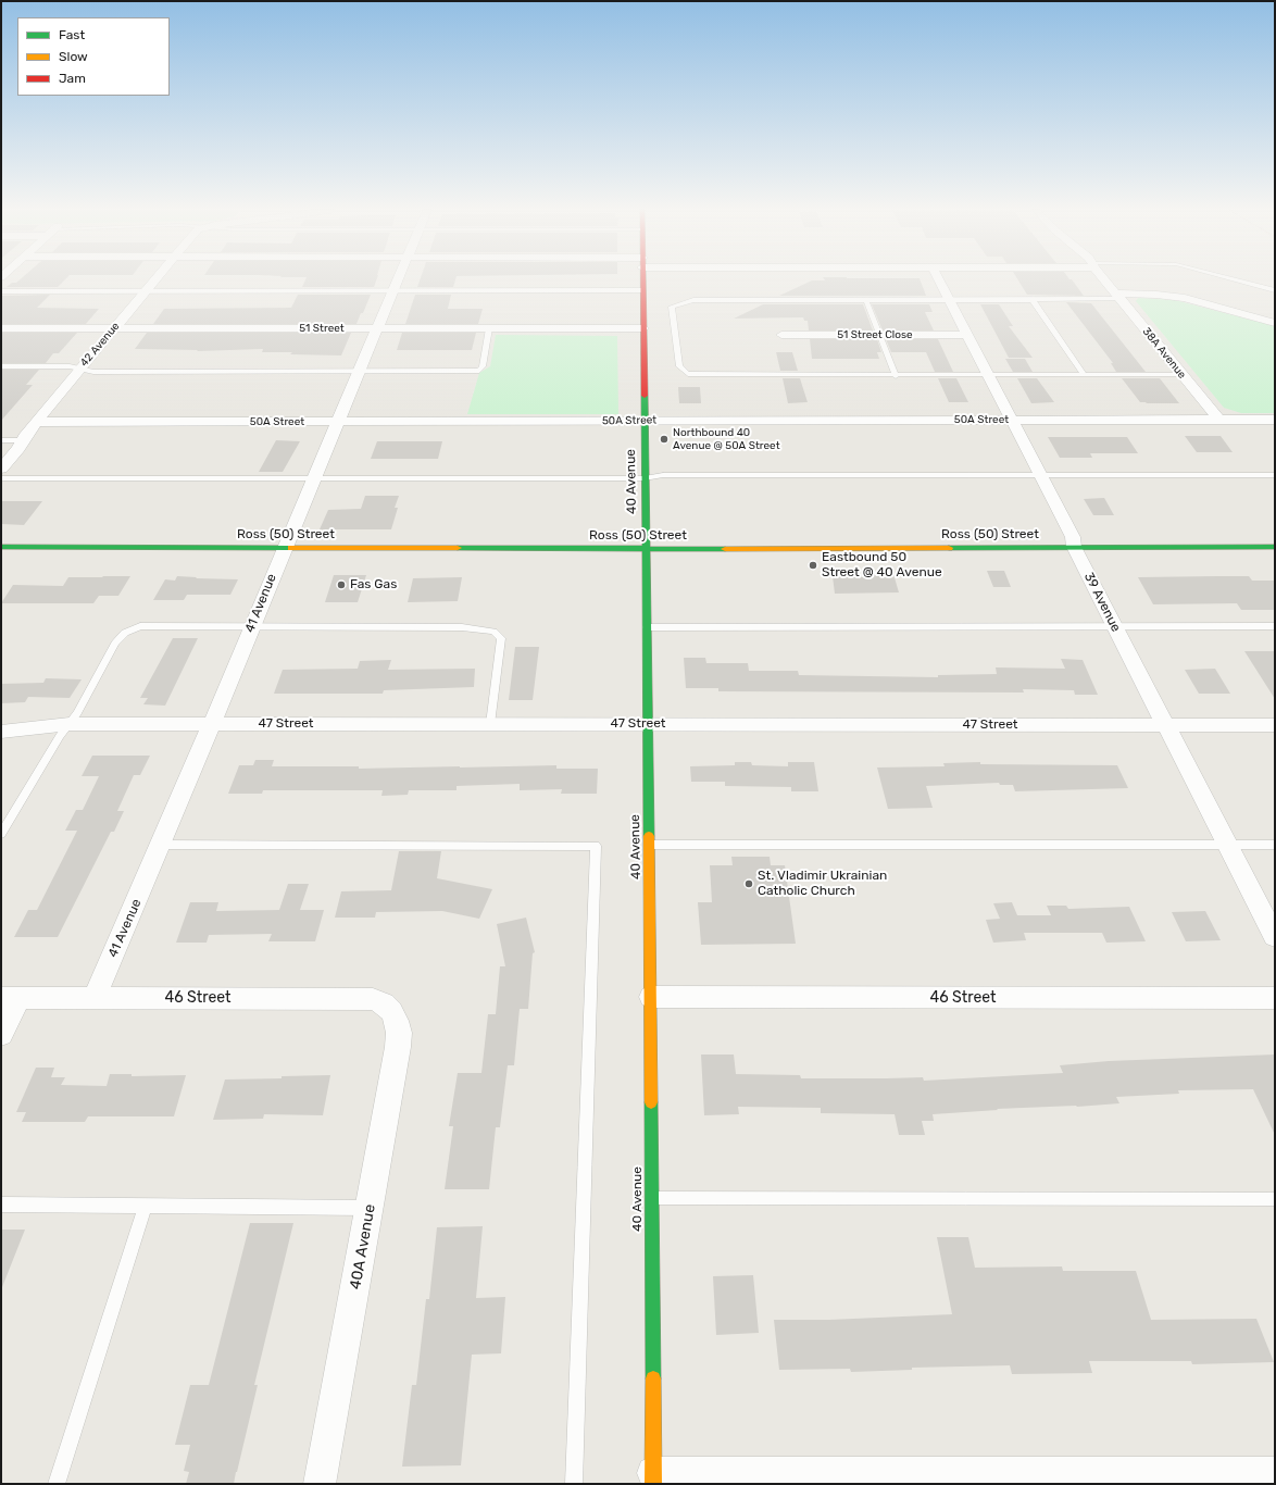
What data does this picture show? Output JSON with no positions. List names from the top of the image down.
{
  "streets": {
    "main road": ["40 Avenue", "Ross (50) Street"],
    "street": [
      "51 Street",
      "51 Street Close",
      "42 Avenue",
      "38A Avenue",
      "50A Street",
      "39 Avenue",
      "41 Avenue",
      "47 Street",
      "46 Street",
      "40A Avenue"
    ]
  },
  "crossings": [
    ["51 Street", "42 Avenue"],
    ["51 Street", "40 Avenue"],
    ["51 Street", "41 Avenue"],
    ["51 Street Close", "39 Avenue"],
    ["42 Avenue", "50A Street"],
    ["38A Avenue", "50A Street"],
    ["50A Street", "40 Avenue"],
    ["50A Street", "39 Avenue"],
    ["50A Street", "41 Avenue"],
    ["40 Avenue", "Ross (50) Street"],
    ["40 Avenue", "47 Street"],
    ["40 Avenue", "46 Street"],
    ["Ross (50) Street", "39 Avenue"],
    ["Ross (50) Street", "41 Avenue"],
    ["39 Avenue", "47 Street"],
    ["41 Avenue", "47 Street"],
    ["41 Avenue", "46 Street"],
    ["46 Street", "40A Avenue"]
  ],
  "places": [
    "Northbound 40 Avenue @ 50A Street",
    "Eastbound 50 Street @ 40 Avenue",
    "Fas Gas",
    "St. Vladimir Ukrainian Catholic Church"
  ],
  "legend": ["Fast", "Slow", "Jam"]
}
